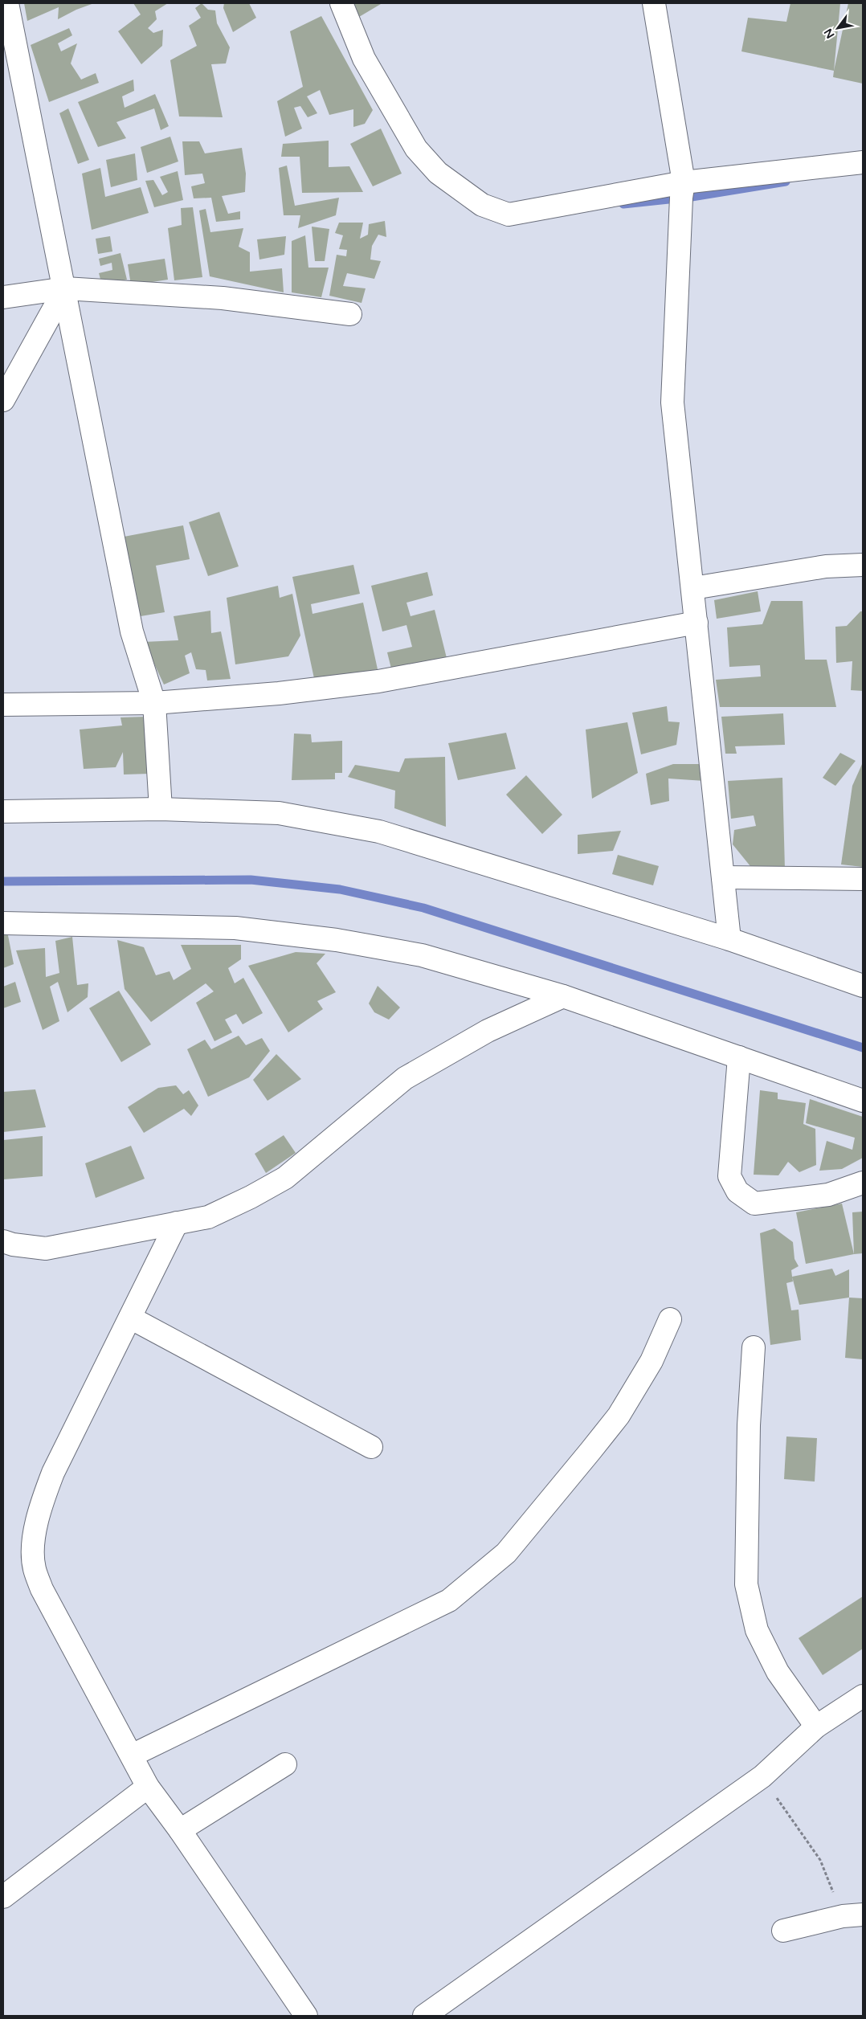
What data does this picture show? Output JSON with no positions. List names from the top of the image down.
{
  "north": "bottom left"
}
